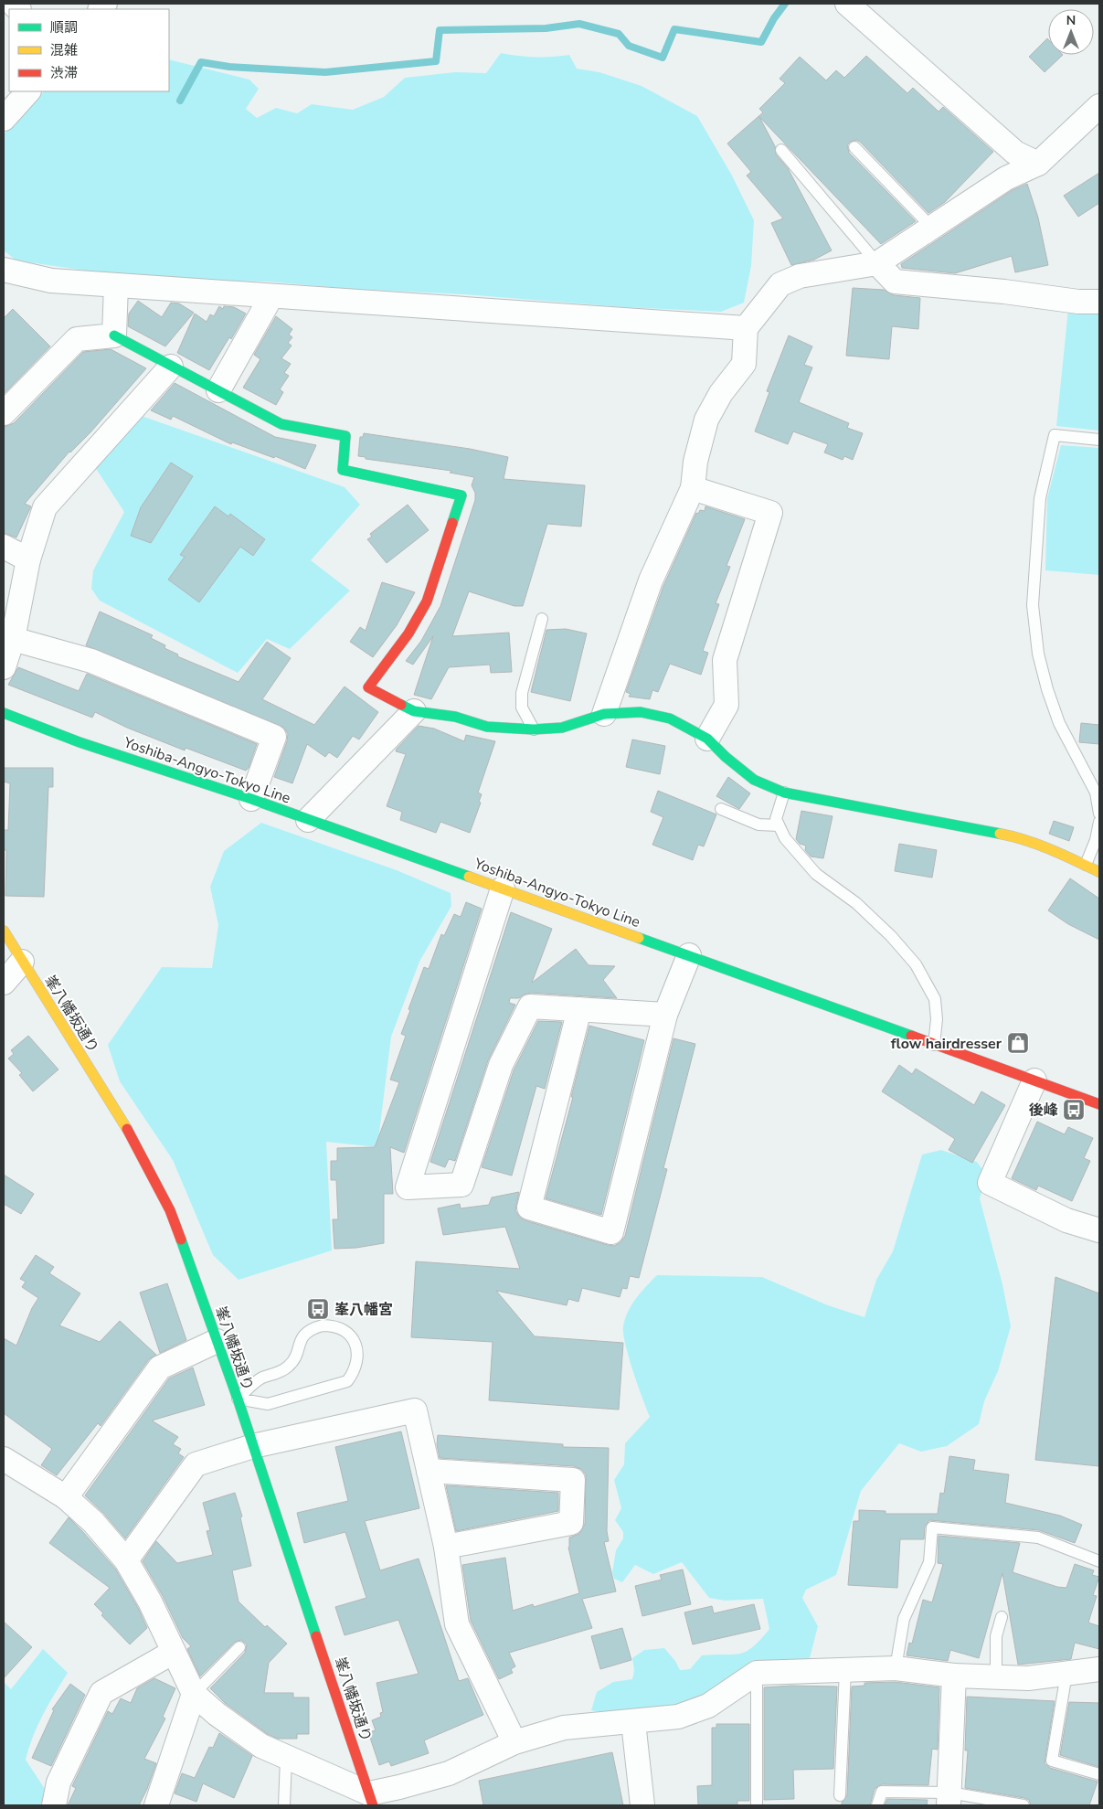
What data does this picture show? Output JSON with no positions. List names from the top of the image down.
{
  "streets": {
    "street": ["Yoshiba-Angyo-Tokyo Line", "峯八幡坂通り"]
  },
  "places": {
    "shop": ["flow hairdresser"],
    "bus stop": ["後峰", "峯八幡宮"]
  },
  "legend": ["順調", "混雑", "渋滞"],
  "north": "top"
}
